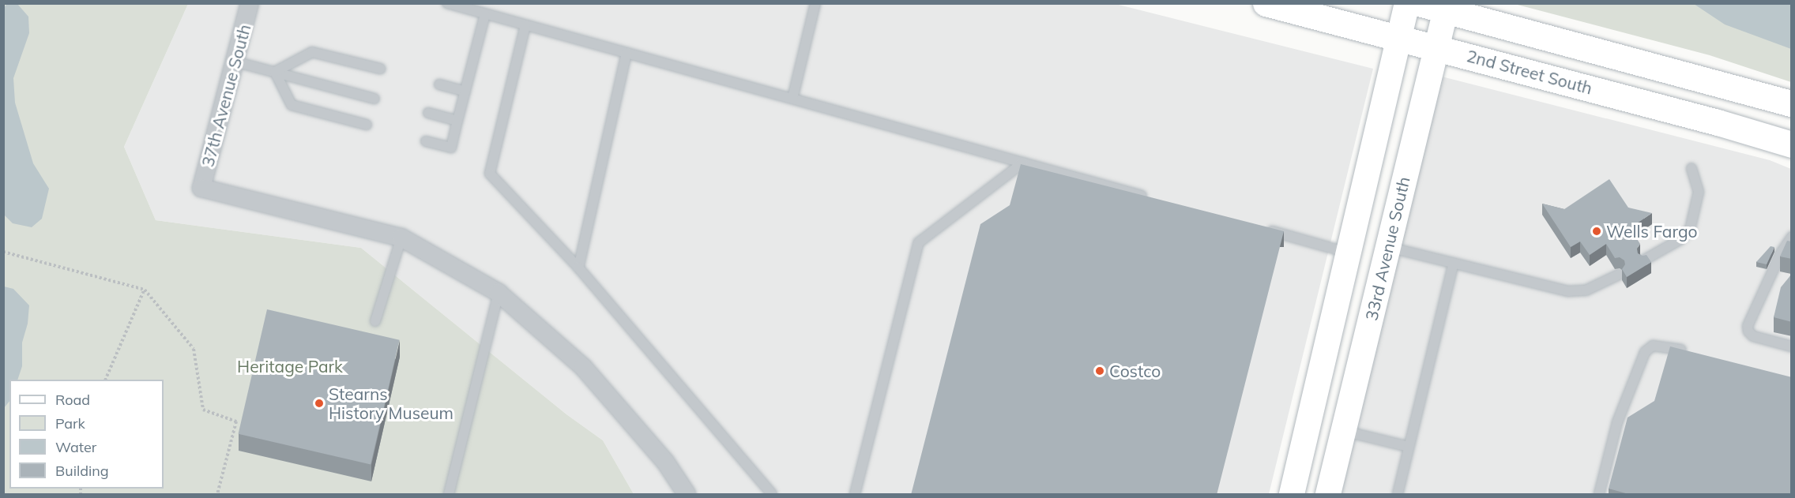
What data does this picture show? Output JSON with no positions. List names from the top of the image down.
{
  "streets": {
    "main road": ["2nd Street South", "33rd Avenue South"],
    "street": ["37th Avenue South"]
  },
  "crossings": [
    ["2nd Street South", "33rd Avenue South"]
  ],
  "parks": ["Heritage Park"],
  "places": ["Wells Fargo", "Costco", "Stearns History Museum"],
  "legend": [
    "Road",
    "Park",
    "Water",
    "Building"
  ]
}
